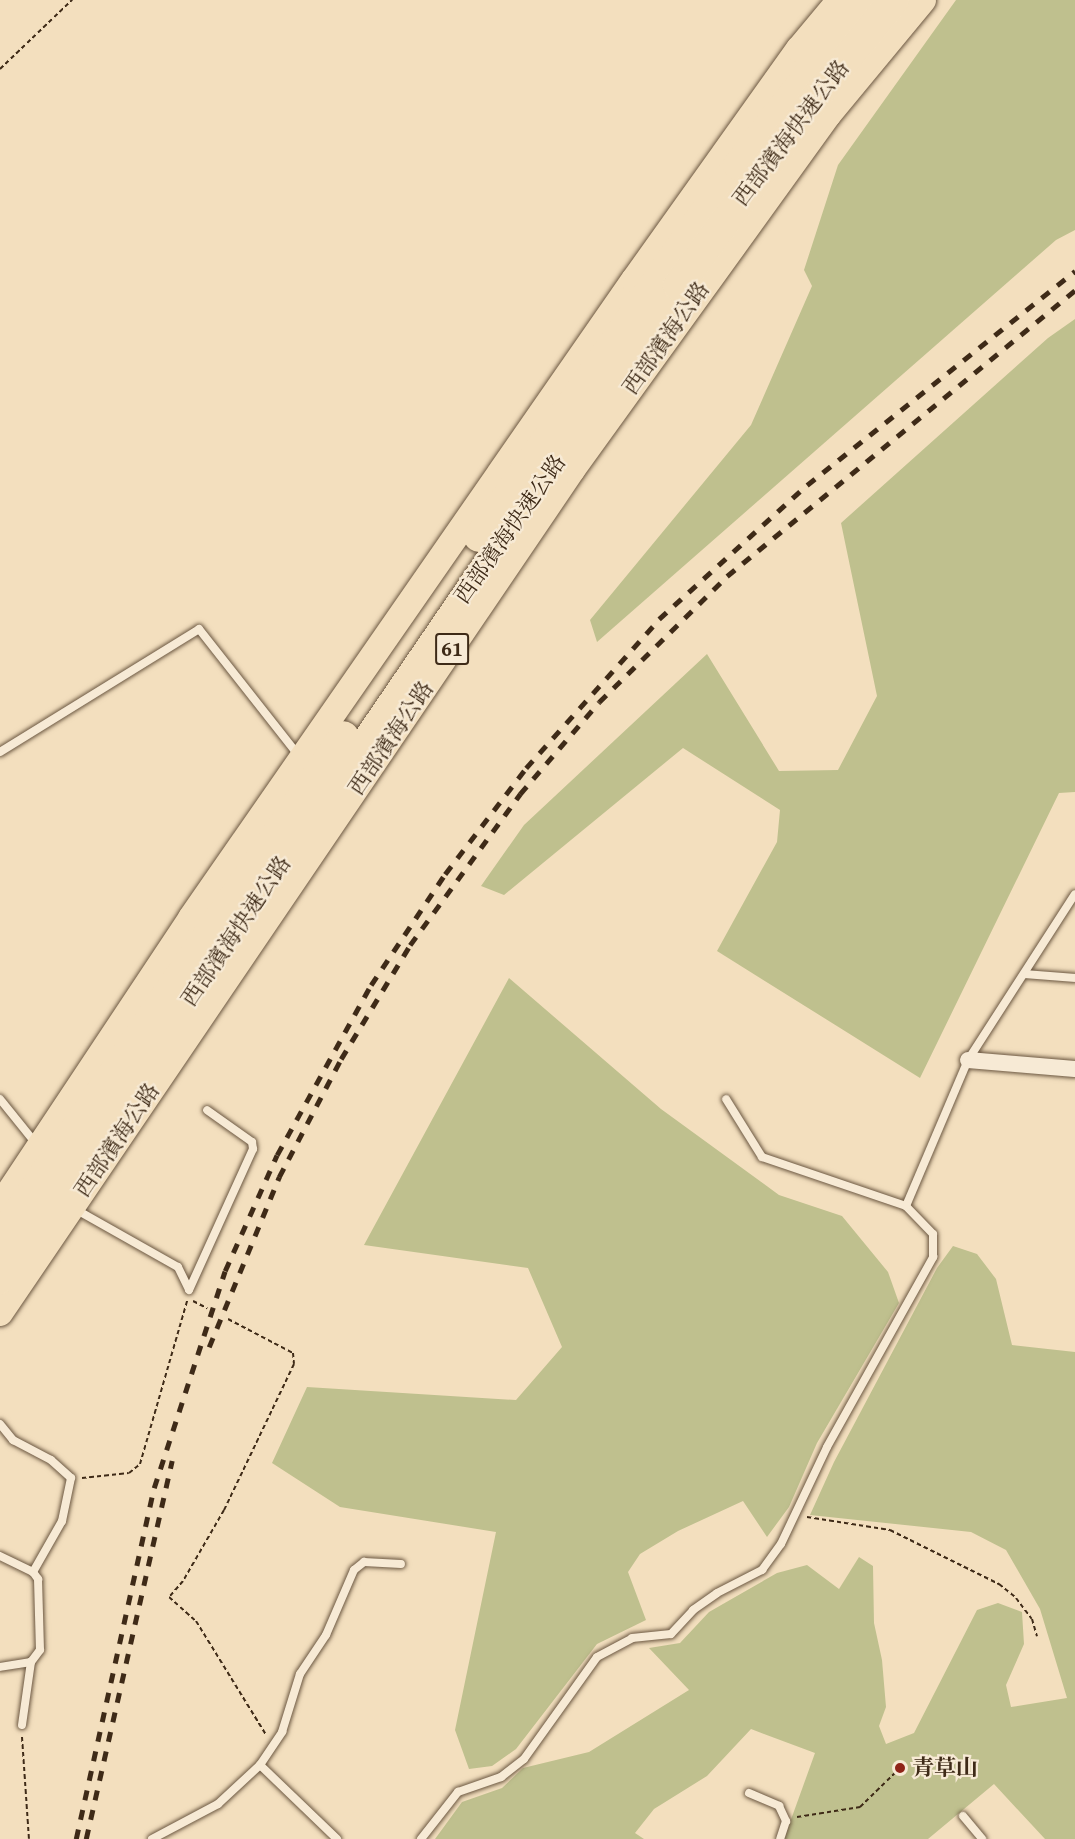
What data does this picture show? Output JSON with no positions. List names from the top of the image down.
{
  "streets": {
    "highway": ["西部濱海快速公路", "61"],
    "main road": ["西部濱海公路"]
  },
  "places": ["青草山"]
}
